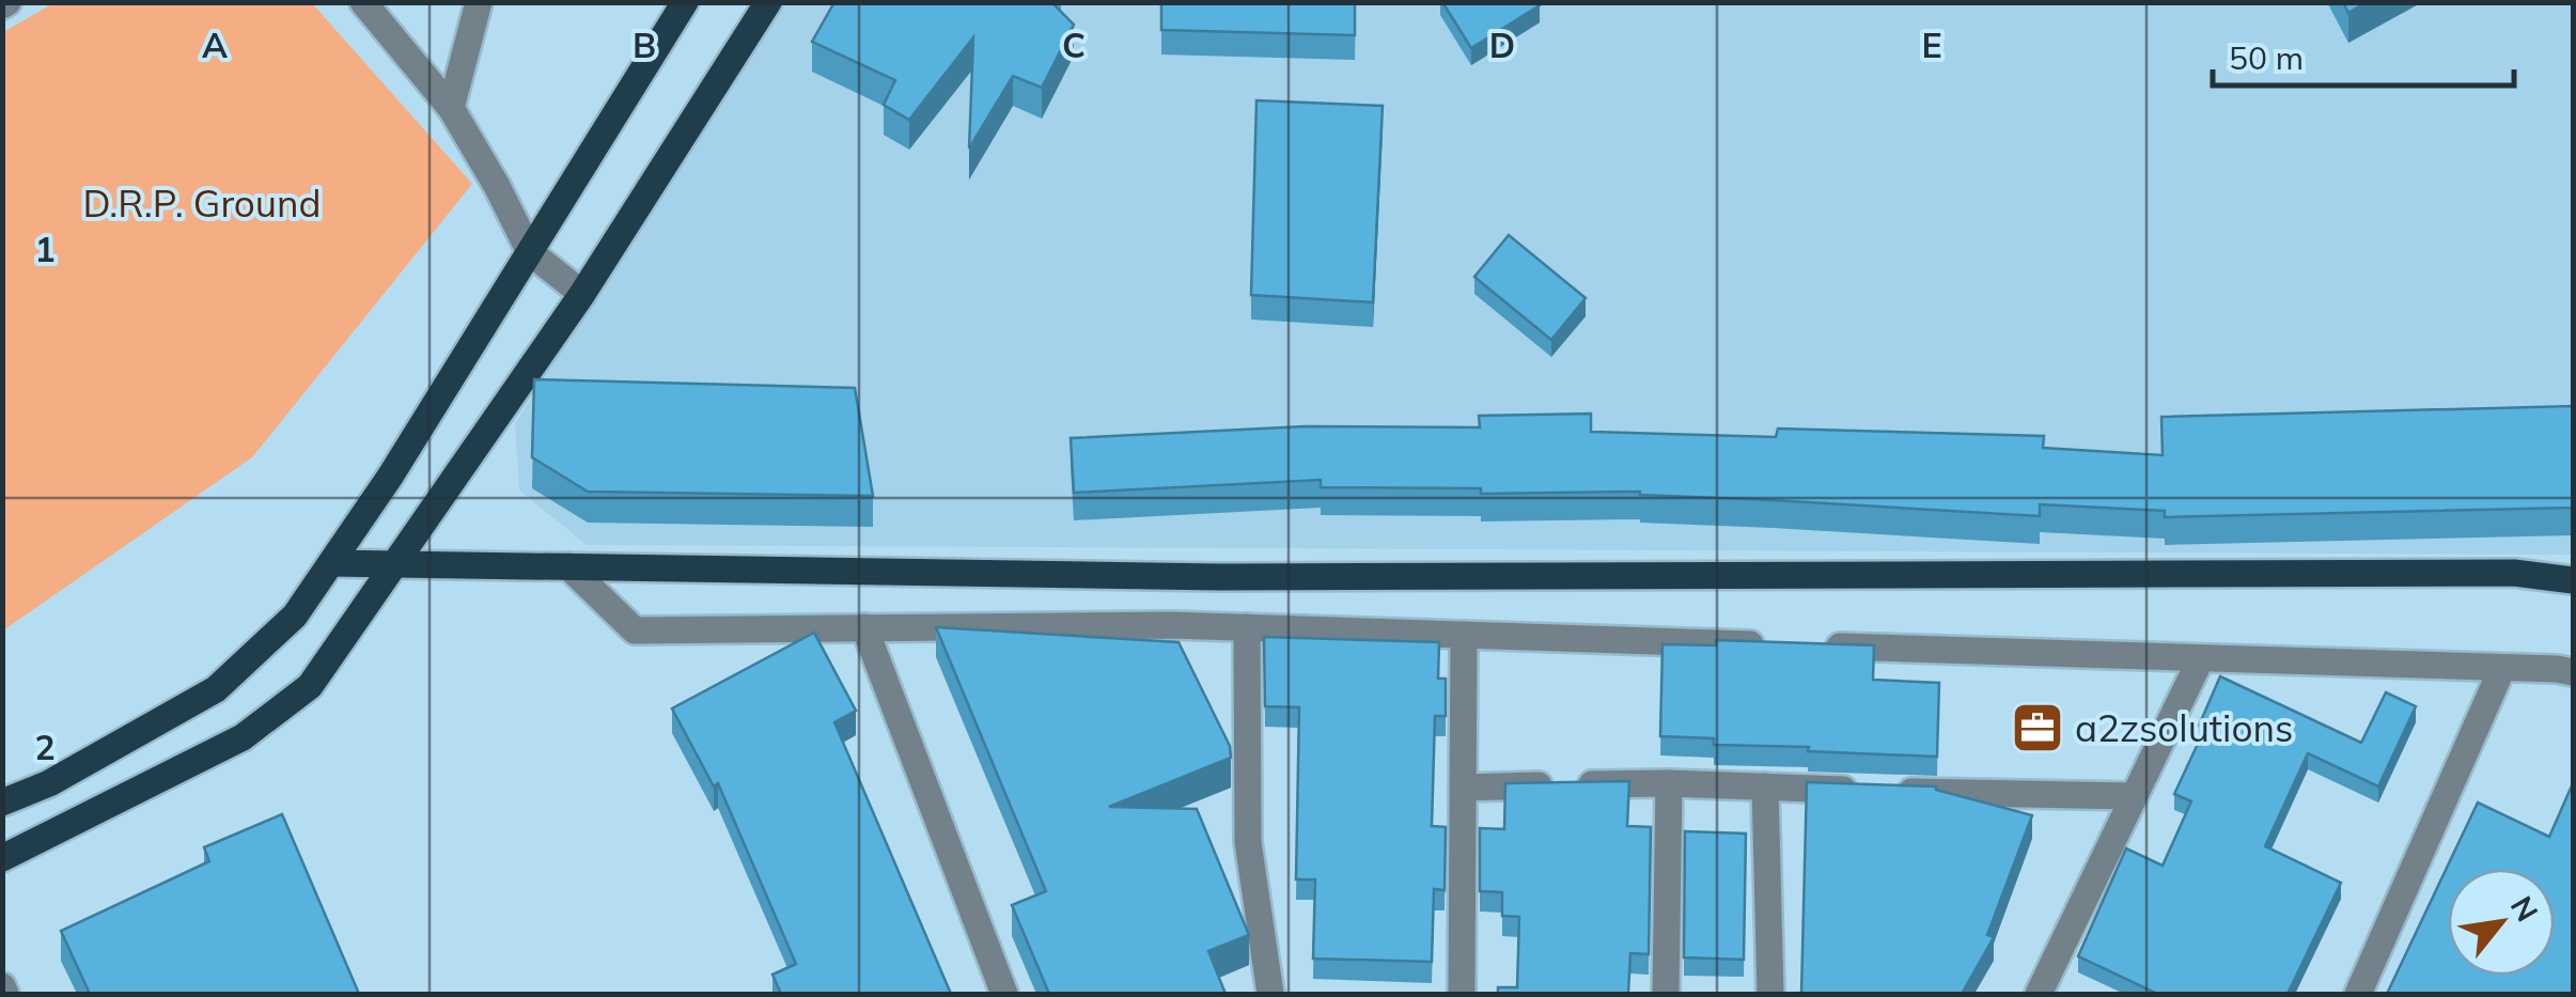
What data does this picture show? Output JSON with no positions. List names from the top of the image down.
{
  "parks": ["D.R.P. Ground"],
  "places": {
    "office": ["a2zsolutions"]
  },
  "scale_bar": "50 m",
  "north": "top right",
  "grid": {
    "columns": [
      "A",
      "B",
      "C",
      "D",
      "E"
    ],
    "rows": ["1", "2"]
  }
}
